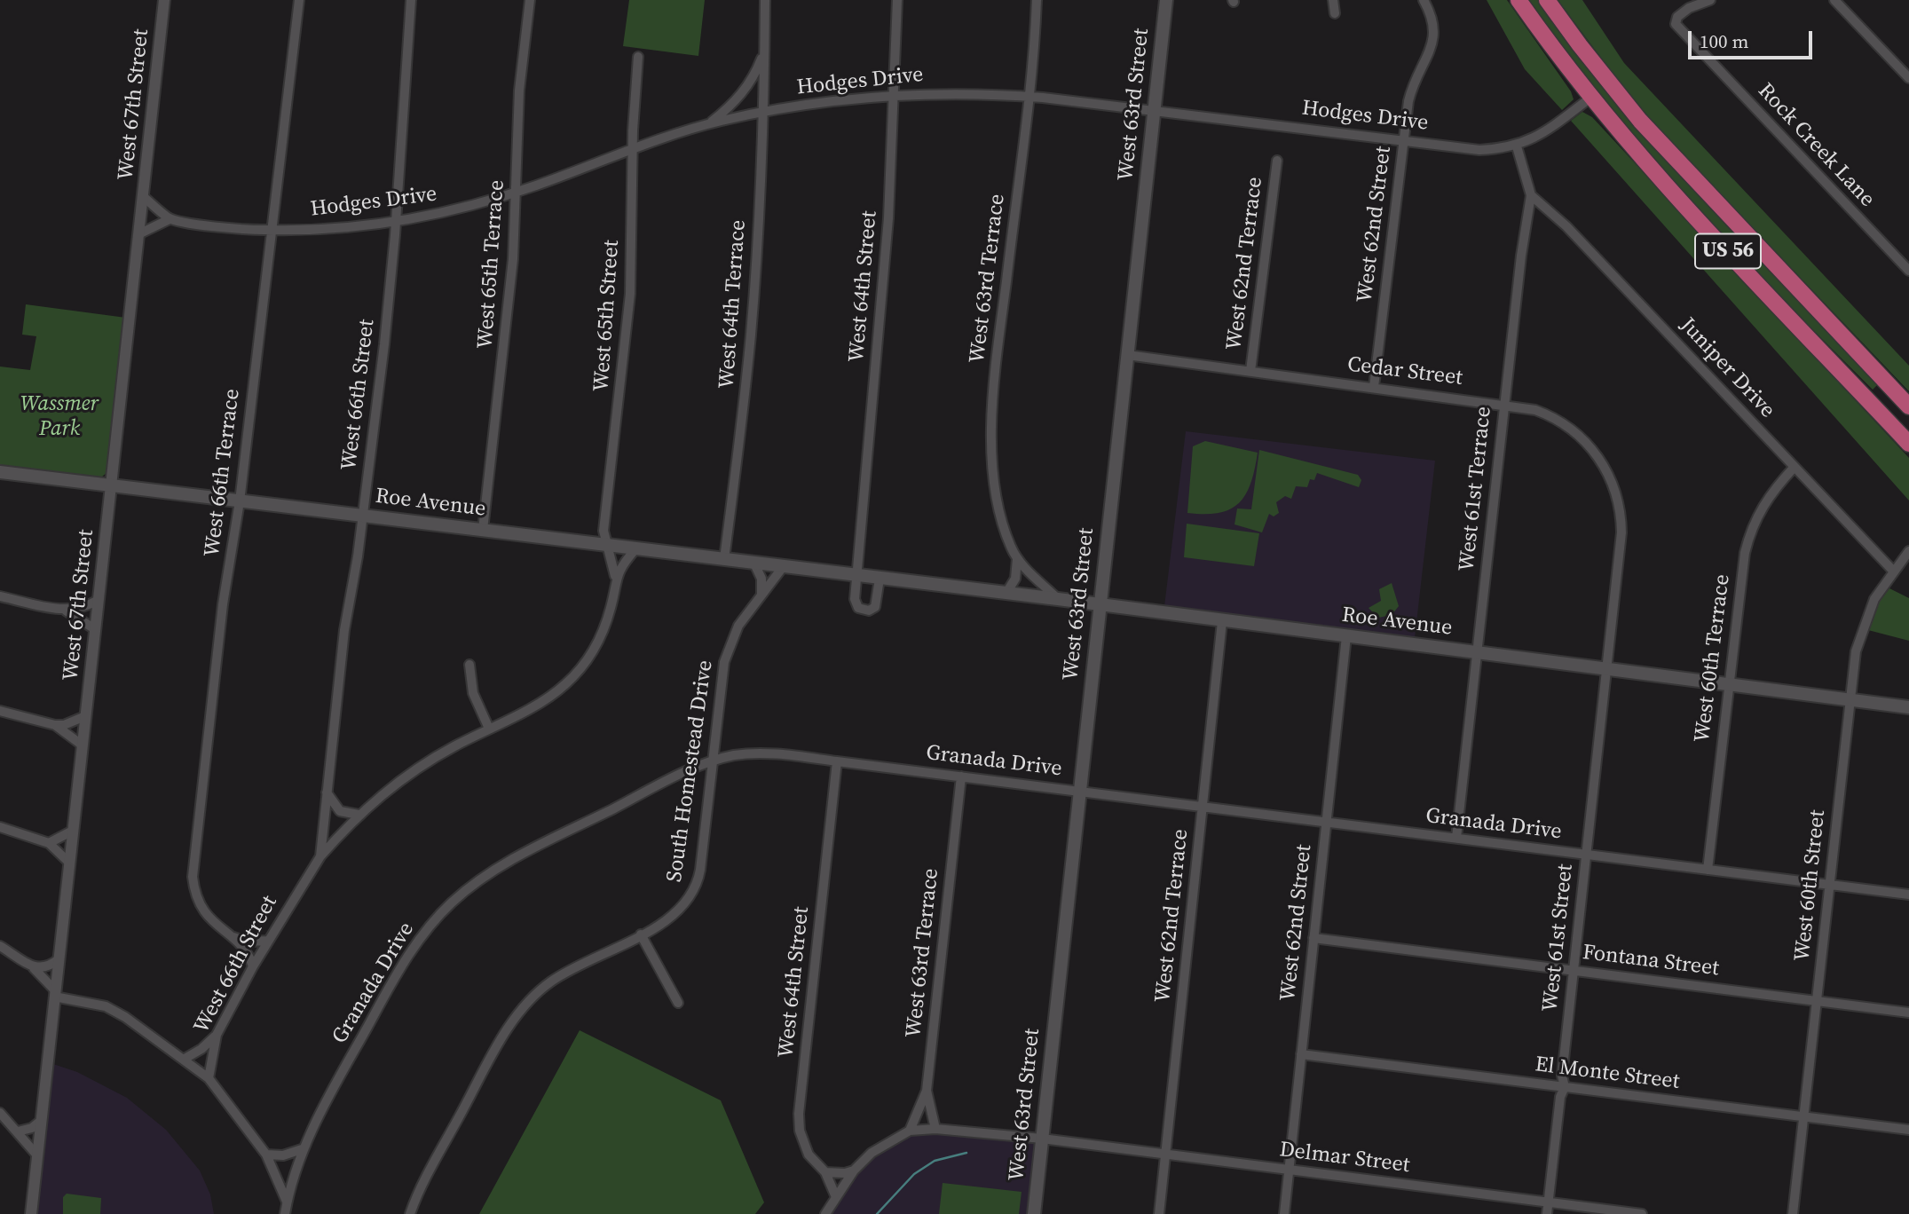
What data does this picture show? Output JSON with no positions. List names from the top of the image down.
{
  "streets": {
    "highway": ["US 56"],
    "main road": ["West 63rd Street", "Roe Avenue"],
    "street": [
      "Hodges Drive",
      "West 67th Street",
      "Rock Creek Lane",
      "West 62nd Street",
      "West 62nd Terrace",
      "West 65th Terrace",
      "West 63rd Terrace",
      "West 64th Street",
      "West 64th Terrace",
      "West 65th Street",
      "Juniper Drive",
      "Cedar Street",
      "West 66th Street",
      "West 66th Terrace",
      "West 61st Terrace",
      "West 60th Terrace",
      "Granada Drive",
      "South Homestead Drive",
      "West 60th Street",
      "West 61st Street",
      "Fontana Street",
      "El Monte Street",
      "Delmar Street"
    ]
  },
  "crossings": [
    ["Hodges Drive", "West 63rd Street"],
    ["Hodges Drive", "West 62nd Street"],
    ["Hodges Drive", "US 56"],
    ["Hodges Drive", "West 65th Terrace"],
    ["Hodges Drive", "West 63rd Terrace"],
    ["Hodges Drive", "West 64th Street"],
    ["Hodges Drive", "West 64th Terrace"],
    ["Hodges Drive", "West 65th Street"],
    ["Hodges Drive", "West 66th Street"],
    ["Hodges Drive", "West 66th Terrace"],
    ["Hodges Drive", "West 61st Terrace"],
    ["West 67th Street", "Roe Avenue"],
    ["West 63rd Street", "Cedar Street"],
    ["West 63rd Street", "Roe Avenue"],
    ["West 63rd Street", "Granada Drive"],
    ["West 63rd Street", "Delmar Street"],
    ["West 62nd Street", "Cedar Street"],
    ["West 62nd Street", "Roe Avenue"],
    ["West 62nd Street", "Granada Drive"],
    ["West 62nd Street", "Fontana Street"],
    ["West 62nd Street", "El Monte Street"],
    ["West 62nd Street", "Delmar Street"],
    ["West 62nd Terrace", "Cedar Street"],
    ["West 62nd Terrace", "Roe Avenue"],
    ["West 62nd Terrace", "Granada Drive"],
    ["West 62nd Terrace", "Delmar Street"],
    ["West 65th Terrace", "Roe Avenue"],
    ["West 63rd Terrace", "Roe Avenue"],
    ["West 63rd Terrace", "Granada Drive"],
    ["West 63rd Terrace", "Delmar Street"],
    ["West 64th Street", "Roe Avenue"],
    ["West 64th Street", "Granada Drive"],
    ["West 64th Terrace", "Roe Avenue"],
    ["West 65th Street", "West 66th Street"],
    ["West 65th Street", "Roe Avenue"],
    ["Juniper Drive", "West 61st Terrace"],
    ["Juniper Drive", "West 60th Terrace"],
    ["Juniper Drive", "West 60th Street"],
    ["Cedar Street", "West 61st Terrace"],
    ["Cedar Street", "West 61st Street"],
    ["West 66th Street", "West 66th Terrace"],
    ["West 66th Street", "Roe Avenue"],
    ["West 66th Terrace", "Roe Avenue"],
    ["West 61st Terrace", "Roe Avenue"],
    ["West 61st Terrace", "Granada Drive"],
    ["Roe Avenue", "West 60th Terrace"],
    ["Roe Avenue", "South Homestead Drive"],
    ["Roe Avenue", "West 60th Street"],
    ["Roe Avenue", "West 61st Street"],
    ["West 60th Terrace", "Granada Drive"],
    ["Granada Drive", "South Homestead Drive"],
    ["Granada Drive", "West 60th Street"],
    ["Granada Drive", "West 61st Street"],
    ["West 60th Street", "Fontana Street"],
    ["West 60th Street", "El Monte Street"],
    ["West 61st Street", "Fontana Street"],
    ["West 61st Street", "El Monte Street"],
    ["West 61st Street", "Delmar Street"]
  ],
  "parks": ["Wassmer Park"],
  "scale_bar": "100 m"
}
